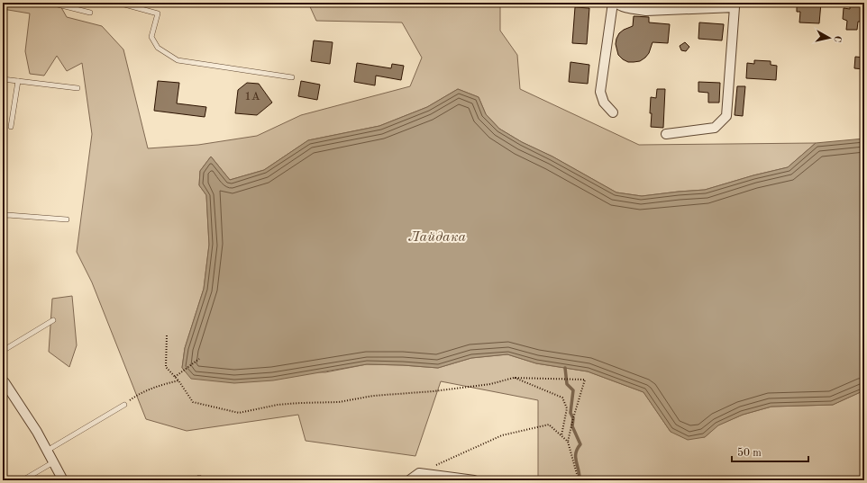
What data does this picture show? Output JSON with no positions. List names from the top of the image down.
{
  "water": ["Лайдака"],
  "house_numbers": ["1А"],
  "scale_bar": "50 m",
  "north": "right"
}
